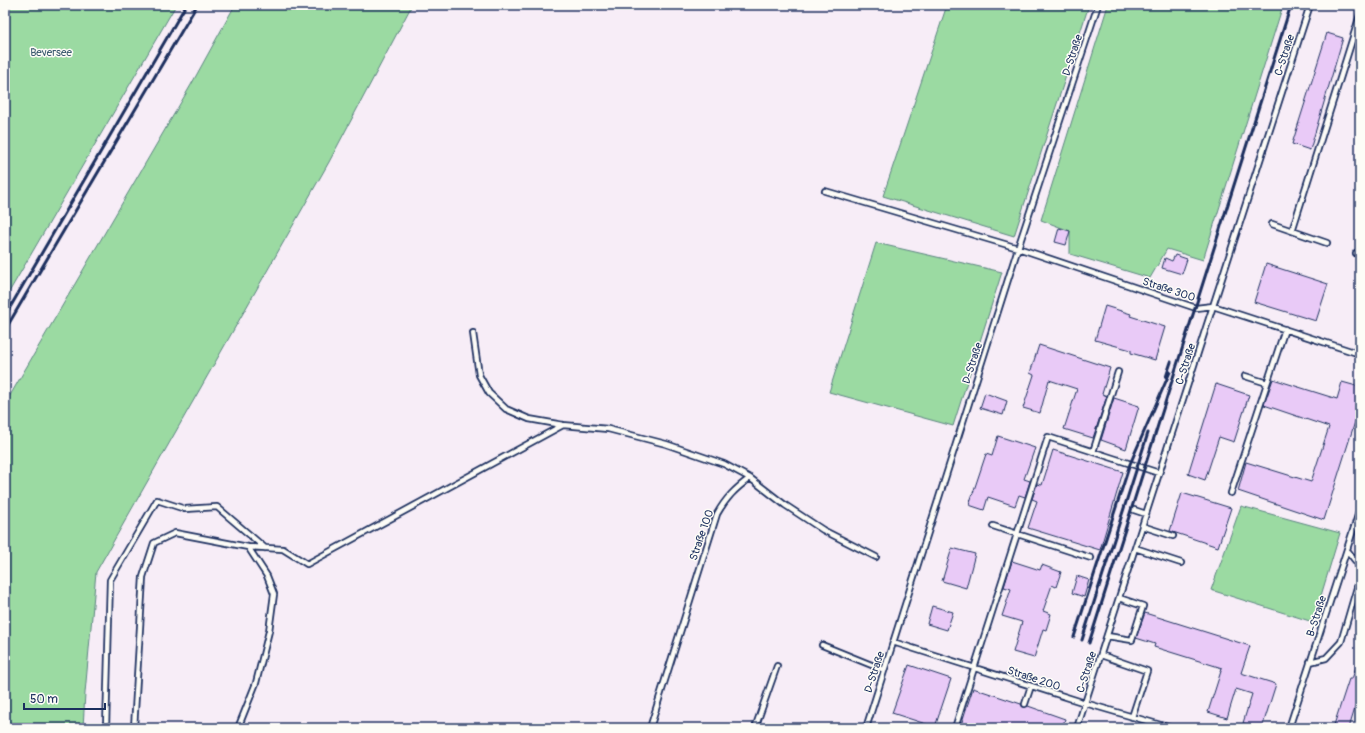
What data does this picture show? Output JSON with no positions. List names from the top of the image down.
{
  "streets": {
    "lane": [
      "D-Straße",
      "C-Straße",
      "Straße 300",
      "Straße 100",
      "B-Straße",
      "Straße 200"
    ]
  },
  "crossings": [
    ["D-Straße", "Straße 300"],
    ["D-Straße", "Straße 200"],
    ["C-Straße", "Straße 300"],
    ["C-Straße", "Straße 200"]
  ],
  "parks": ["Beversee"],
  "scale_bar": "50 m"
}
